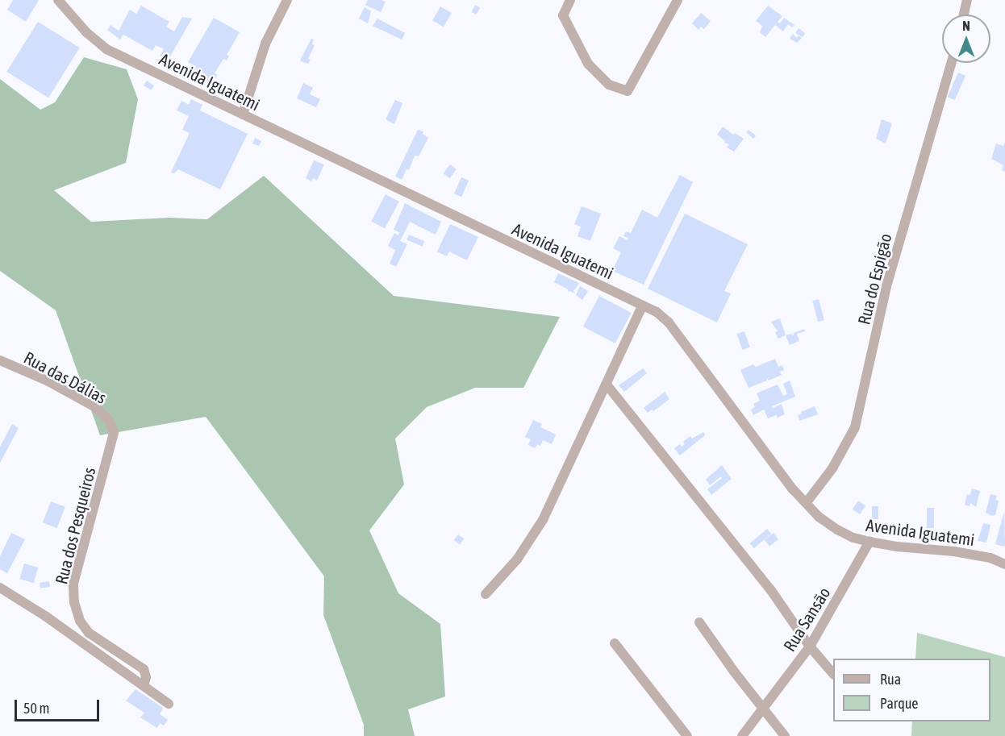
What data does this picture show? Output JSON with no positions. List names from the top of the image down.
{
  "streets": {
    "street": [
      "Avenida Iguatemi",
      "Rua do Espigão",
      "Rua das Dálias",
      "Rua dos Pesqueiros",
      "Rua Sansão"
    ]
  },
  "crossings": [
    ["Avenida Iguatemi", "Rua do Espigão"],
    ["Avenida Iguatemi", "Rua Sansão"],
    ["Rua das Dálias", "Rua dos Pesqueiros"]
  ],
  "legend": ["Rua", "Parque"],
  "scale_bar": "50 m",
  "north": "top"
}
